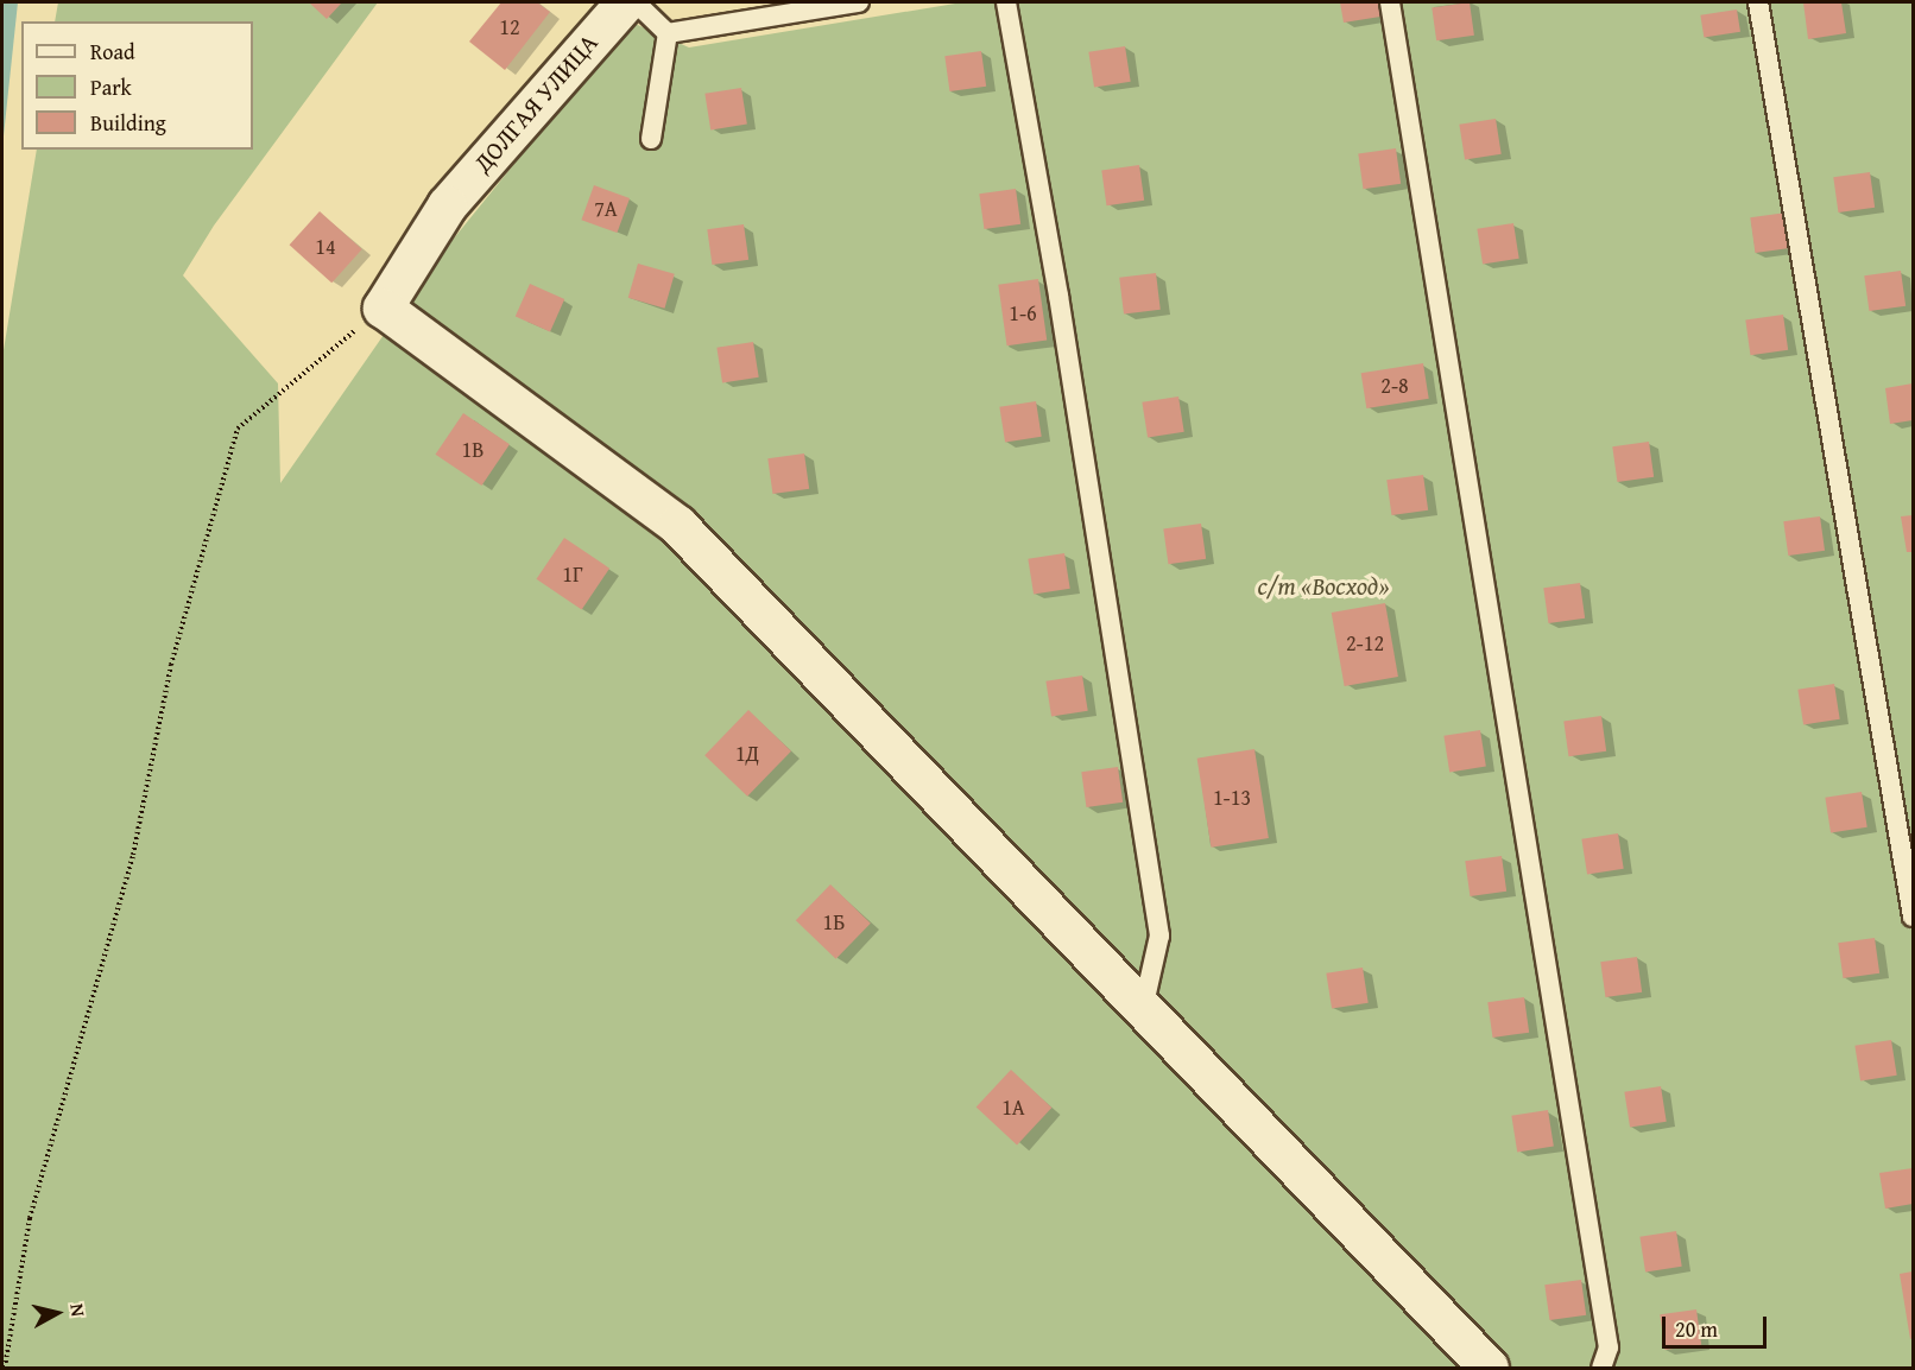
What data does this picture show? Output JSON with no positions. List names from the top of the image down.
{
  "streets": {
    "street": ["ДОЛГАЯ УЛИЦА"]
  },
  "parks": ["с/т «Восход»"],
  "house_numbers": [
    "12",
    "7А",
    "14",
    "1-6",
    "2-8",
    "1В",
    "1Г",
    "2-12",
    "1Д",
    "1-13",
    "1Б",
    "1А"
  ],
  "legend": ["Road", "Park", "Building"],
  "scale_bar": "20 m",
  "north": "right"
}
